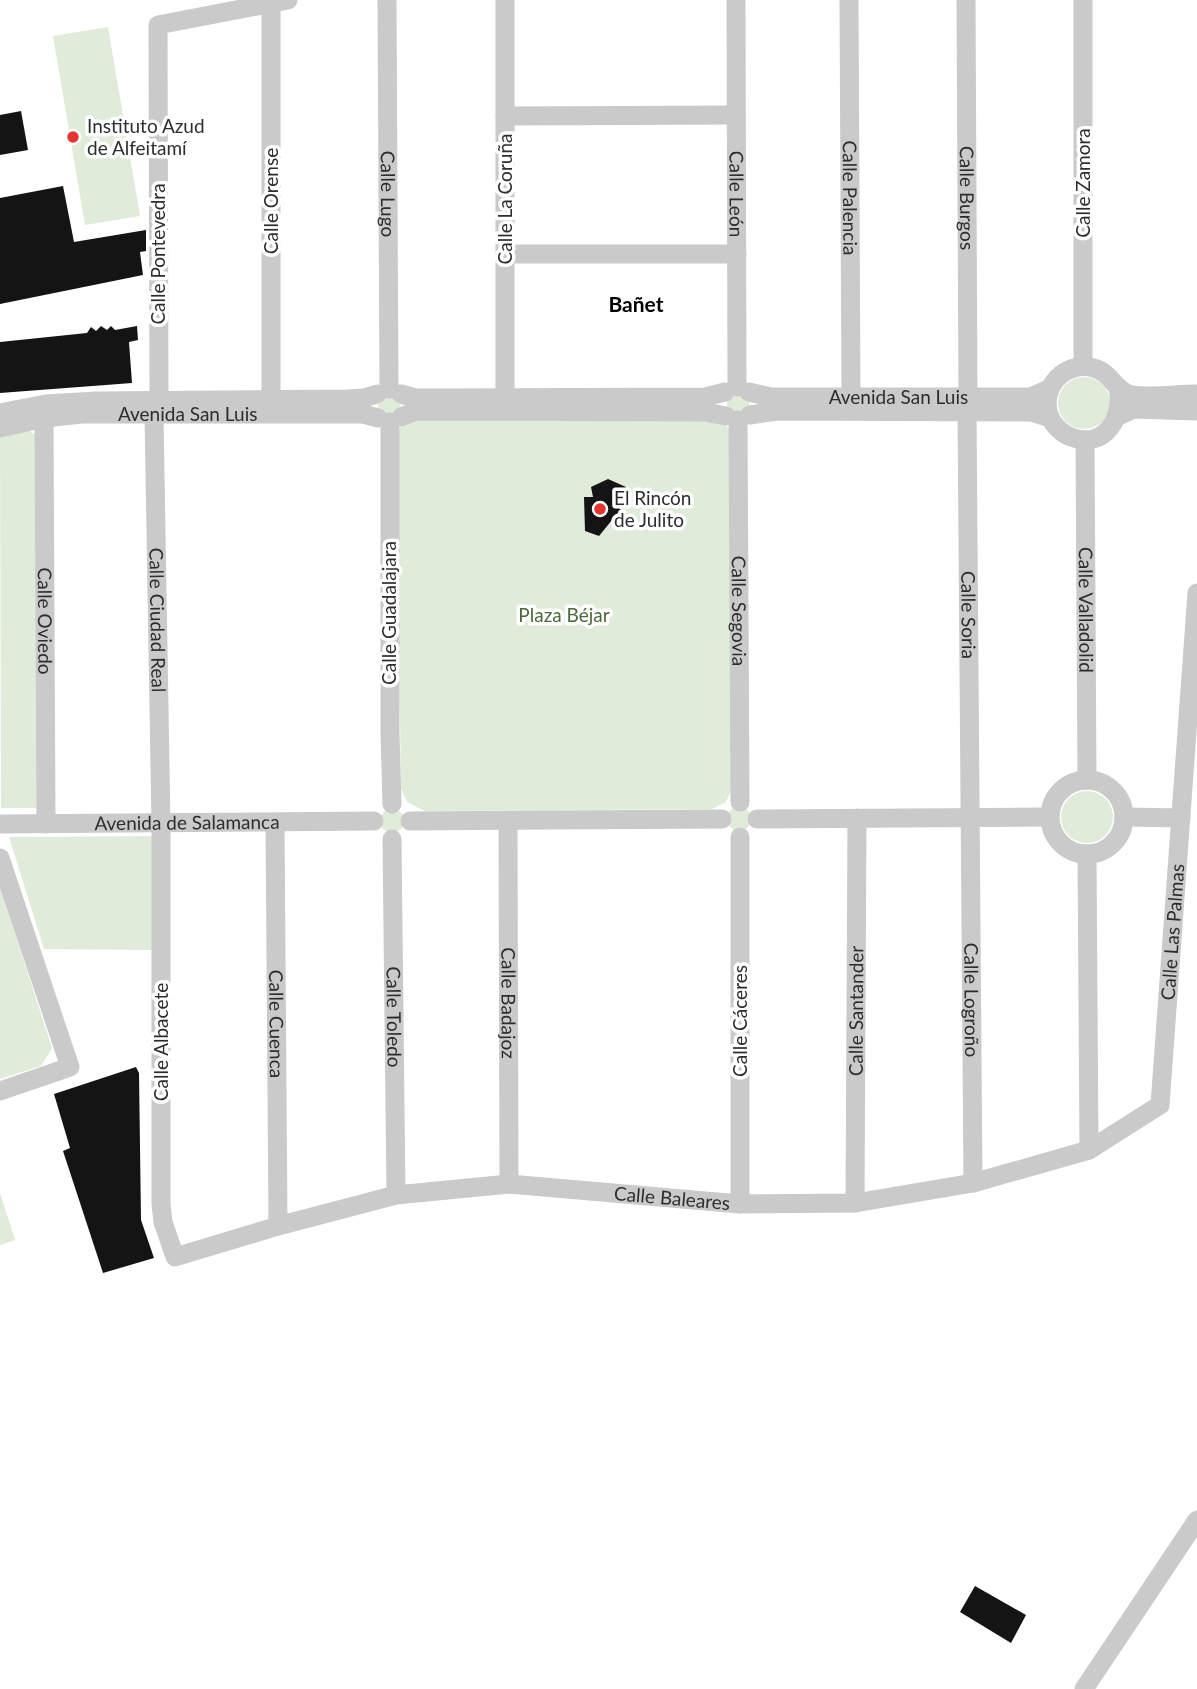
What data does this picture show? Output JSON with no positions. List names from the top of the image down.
{
  "streets": {
    "street": [
      "Calle Zamora",
      "Calle León",
      "Calle Lugo",
      "Calle Palencia",
      "Calle Burgos",
      "Calle La Coruña",
      "Calle Orense",
      "Calle Pontevedra",
      "Avenida San Luis",
      "Calle Valladolid",
      "Calle Segovia",
      "Calle Guadalajara",
      "Calle Soria",
      "Calle Ciudad Real",
      "Calle Oviedo",
      "Avenida de Salamanca",
      "Calle Las Palmas",
      "Calle Logroño",
      "Calle Badajoz",
      "Calle Santander",
      "Calle Toledo",
      "Calle Cáceres",
      "Calle Cuenca",
      "Calle Albacete",
      "Calle Baleares"
    ]
  },
  "crossings": [
    ["Calle Zamora", "Avenida San Luis"],
    ["Calle Zamora", "Calle Valladolid"],
    ["Calle León", "Avenida San Luis"],
    ["Calle Lugo", "Avenida San Luis"],
    ["Calle Palencia", "Avenida San Luis"],
    ["Calle Burgos", "Avenida San Luis"],
    ["Calle Burgos", "Calle Soria"],
    ["Calle La Coruña", "Avenida San Luis"],
    ["Calle Orense", "Calle Pontevedra"],
    ["Calle Orense", "Avenida San Luis"],
    ["Calle Pontevedra", "Avenida San Luis"],
    ["Calle Pontevedra", "Calle Ciudad Real"],
    ["Avenida San Luis", "Calle Valladolid"],
    ["Avenida San Luis", "Calle Segovia"],
    ["Avenida San Luis", "Calle Guadalajara"],
    ["Avenida San Luis", "Calle Soria"],
    ["Avenida San Luis", "Calle Ciudad Real"],
    ["Avenida San Luis", "Calle Oviedo"],
    ["Calle Segovia", "Calle Cáceres"],
    ["Calle Guadalajara", "Avenida de Salamanca"],
    ["Calle Guadalajara", "Calle Toledo"],
    ["Calle Soria", "Calle Logroño"],
    ["Calle Ciudad Real", "Avenida de Salamanca"],
    ["Calle Ciudad Real", "Calle Albacete"],
    ["Calle Oviedo", "Avenida de Salamanca"],
    ["Avenida de Salamanca", "Calle Toledo"],
    ["Avenida de Salamanca", "Calle Cuenca"],
    ["Avenida de Salamanca", "Calle Albacete"],
    ["Calle Las Palmas", "Calle Baleares"],
    ["Calle Logroño", "Calle Baleares"],
    ["Calle Badajoz", "Calle Baleares"],
    ["Calle Santander", "Calle Baleares"],
    ["Calle Toledo", "Calle Baleares"],
    ["Calle Cáceres", "Calle Baleares"],
    ["Calle Cuenca", "Calle Baleares"],
    ["Calle Albacete", "Calle Baleares"]
  ],
  "districts": ["Bañet"],
  "parks": ["Plaza Béjar"],
  "places": ["Instituto Azud de Alfeitamí", "El Rincón de Julito"]
}
